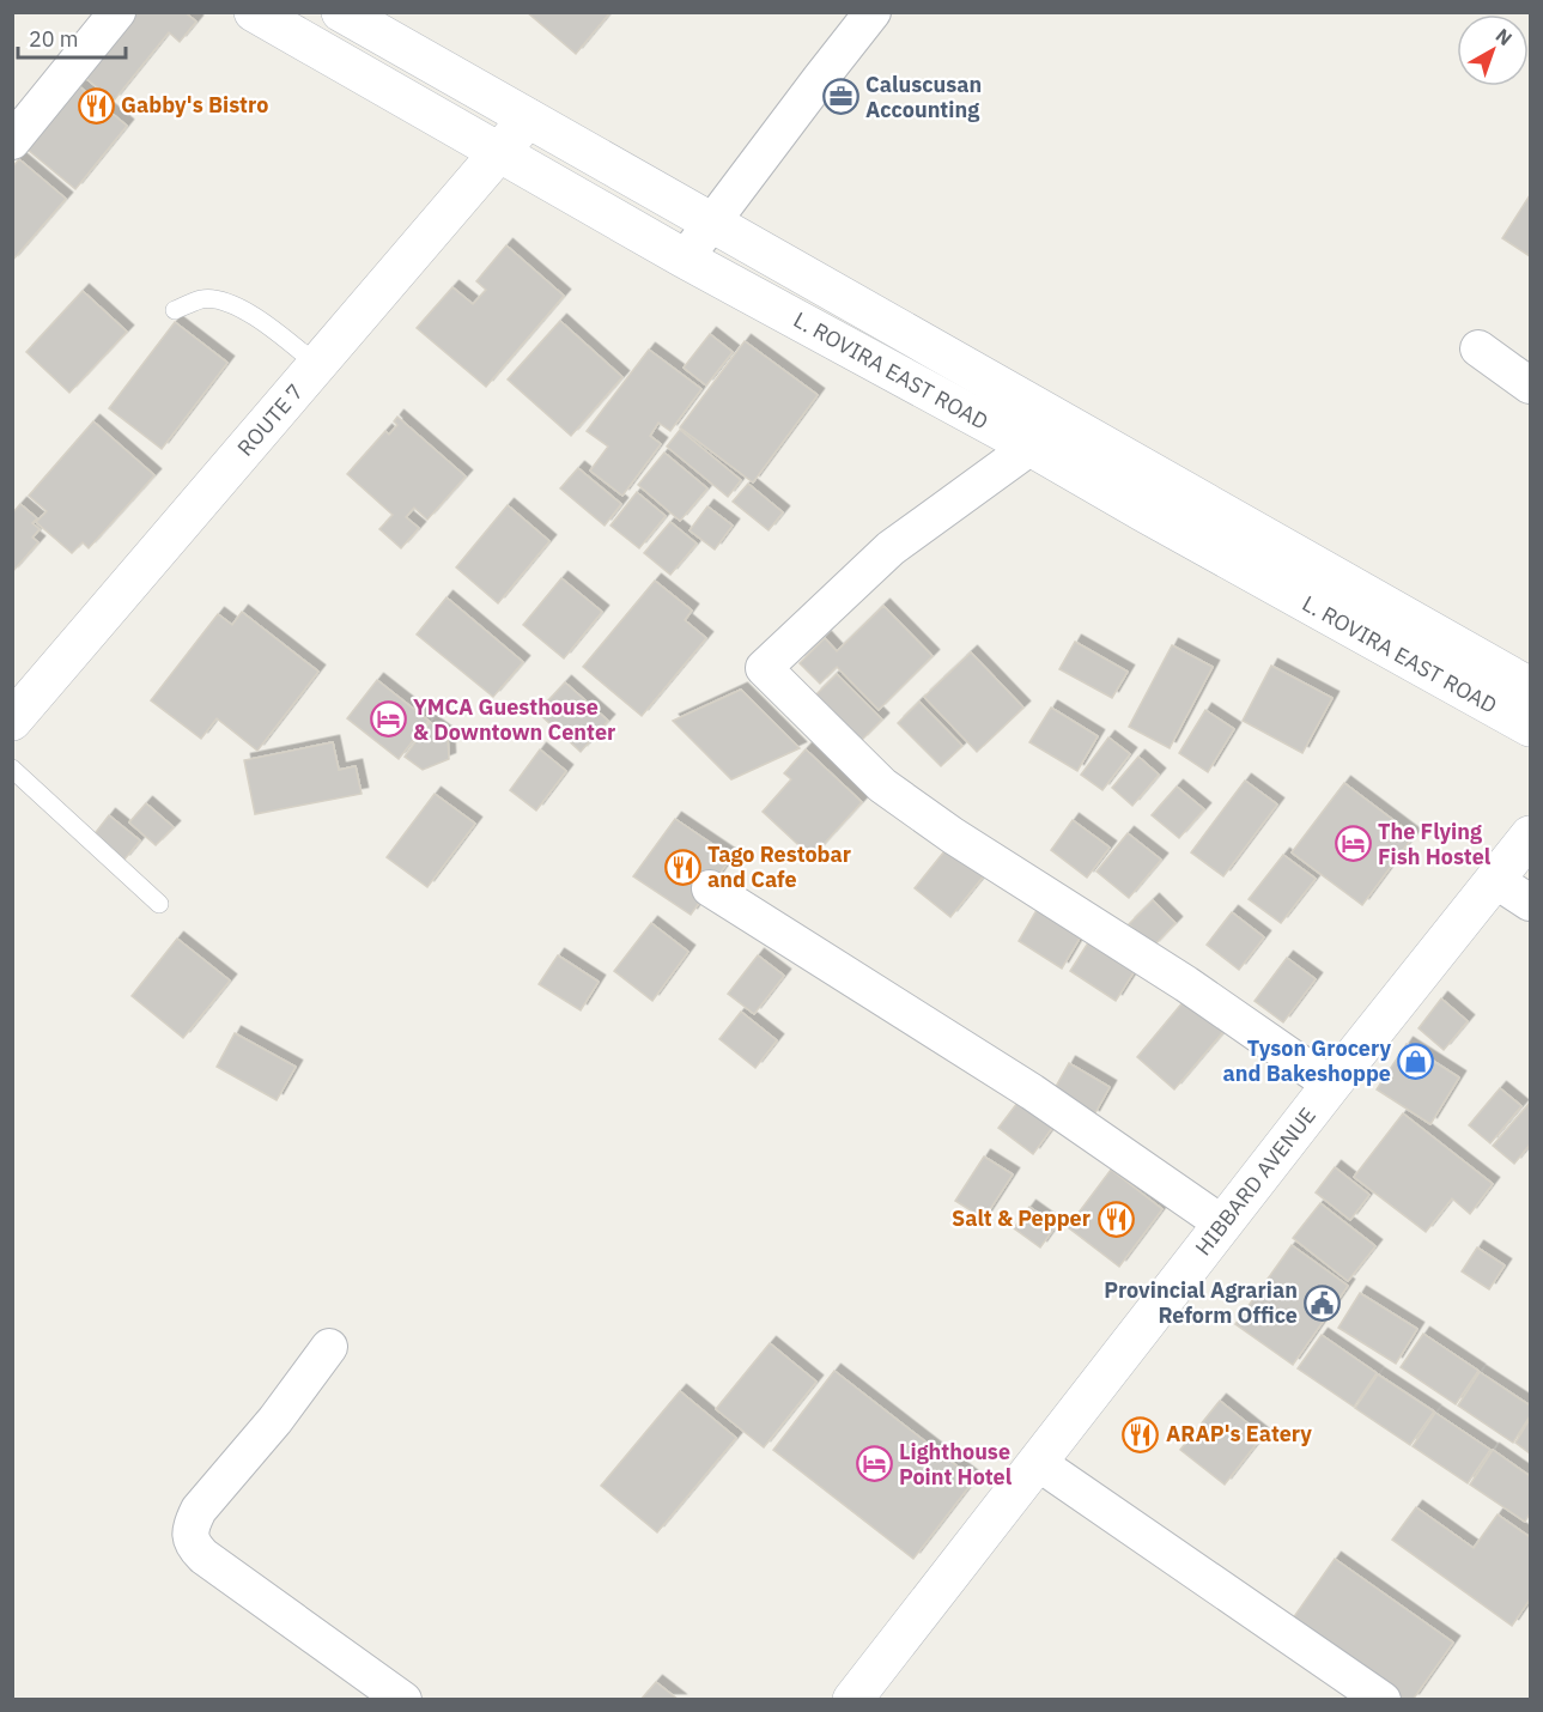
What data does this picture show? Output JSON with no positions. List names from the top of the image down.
{
  "streets": {
    "main road": ["L. ROVIRA EAST ROAD", "ROUTE 7", "HIBBARD AVENUE"]
  },
  "crossings": [
    ["L. ROVIRA EAST ROAD", "ROUTE 7"]
  ],
  "places": {
    "office": ["Caluscusan Accounting"],
    "restaurant": [
      "Gabby's Bistro",
      "Tago Restobar and Cafe",
      "Salt & Pepper",
      "ARAP's Eatery"
    ],
    "hotel": ["YMCA Guesthouse & Downtown Center", "The Flying Fish Hostel", "Lighthouse Point Hotel"],
    "shop": ["Tyson Grocery and Bakeshoppe"],
    "public building": ["Provincial Agrarian Reform Office"]
  },
  "scale_bar": "20 m",
  "north": "top right"
}
